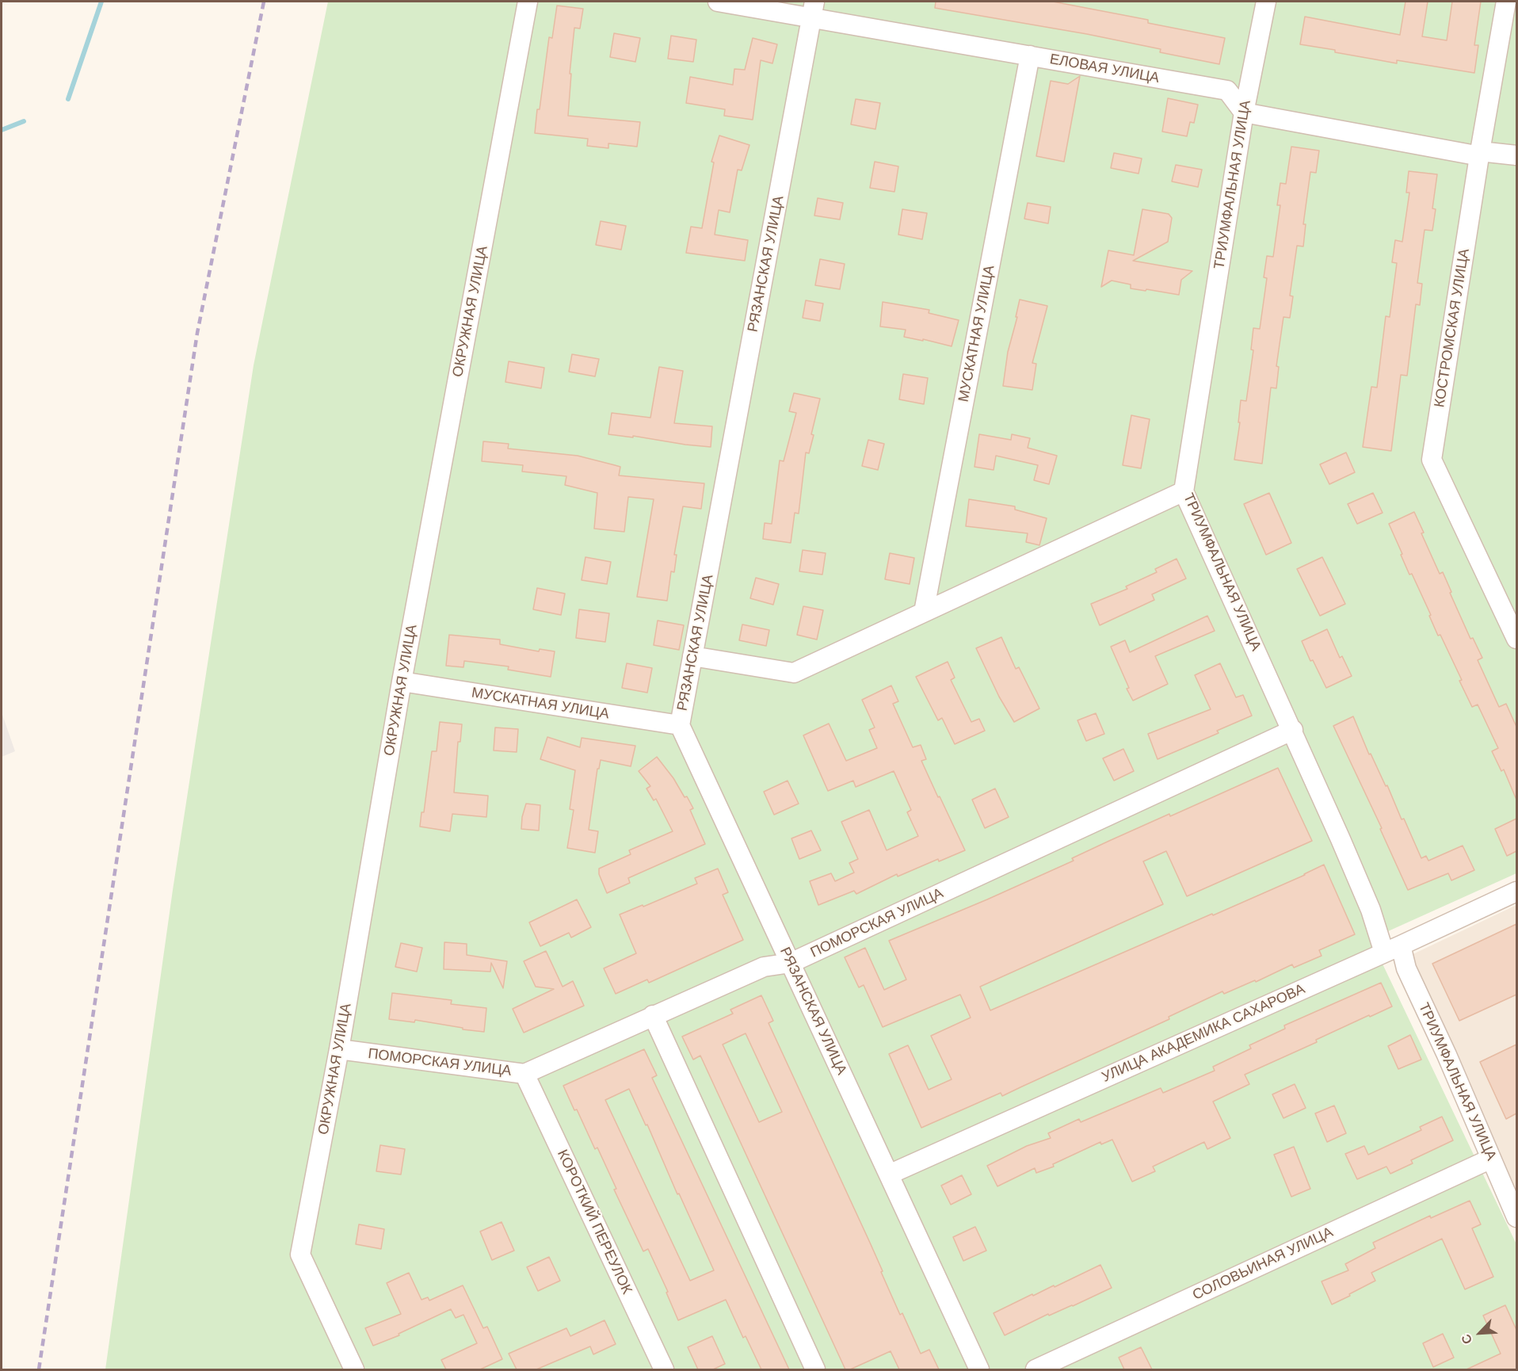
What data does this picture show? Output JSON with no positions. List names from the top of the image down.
{
  "streets": {
    "street": [
      "ЕЛОВАЯ УЛИЦА",
      "ТРИУМФАЛЬНАЯ УЛИЦА",
      "РЯЗАНСКАЯ УЛИЦА",
      "ОКРУЖНАЯ УЛИЦА",
      "КОСТРОМСКАЯ УЛИЦА",
      "МУСКАТНАЯ УЛИЦА",
      "ПОМОРСКАЯ УЛИЦА",
      "УЛИЦА АКАДЕМИКА САХАРОВА",
      "КОРОТКИЙ ПЕРЕУЛОК",
      "СОЛОВЬИНАЯ УЛИЦА"
    ]
  },
  "crossings": [
    ["ЕЛОВАЯ УЛИЦА", "ТРИУМФАЛЬНАЯ УЛИЦА"],
    ["ЕЛОВАЯ УЛИЦА", "РЯЗАНСКАЯ УЛИЦА"],
    ["ЕЛОВАЯ УЛИЦА", "МУСКАТНАЯ УЛИЦА"],
    ["ТРИУМФАЛЬНАЯ УЛИЦА", "ПОМОРСКАЯ УЛИЦА"],
    ["ТРИУМФАЛЬНАЯ УЛИЦА", "УЛИЦА АКАДЕМИКА САХАРОВА"],
    ["ТРИУМФАЛЬНАЯ УЛИЦА", "СОЛОВЬИНАЯ УЛИЦА"],
    ["РЯЗАНСКАЯ УЛИЦА", "МУСКАТНАЯ УЛИЦА"],
    ["РЯЗАНСКАЯ УЛИЦА", "ПОМОРСКАЯ УЛИЦА"],
    ["РЯЗАНСКАЯ УЛИЦА", "УЛИЦА АКАДЕМИКА САХАРОВА"],
    ["ОКРУЖНАЯ УЛИЦА", "МУСКАТНАЯ УЛИЦА"],
    ["ОКРУЖНАЯ УЛИЦА", "ПОМОРСКАЯ УЛИЦА"],
    ["ПОМОРСКАЯ УЛИЦА", "КОРОТКИЙ ПЕРЕУЛОК"]
  ],
  "north": "bottom left"
}
